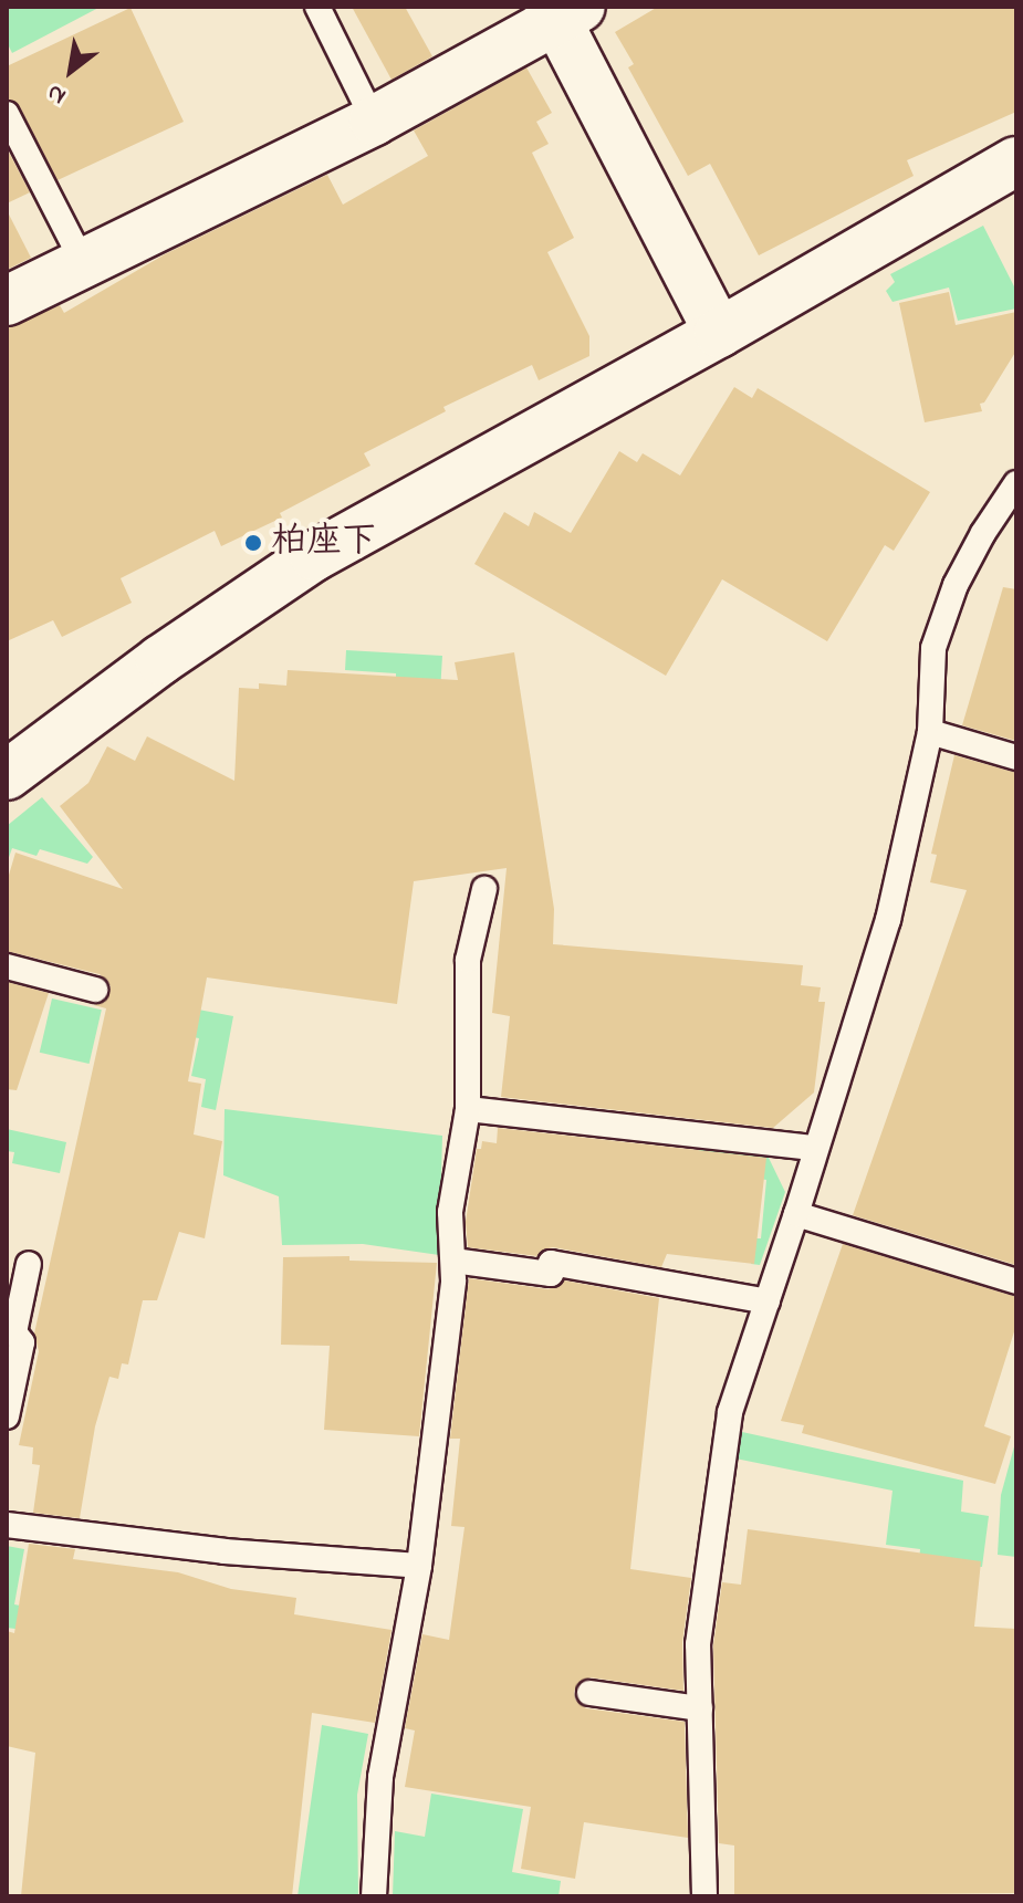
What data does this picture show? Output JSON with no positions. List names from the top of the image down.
{
  "places": ["柏座下"],
  "north": "bottom left"
}
